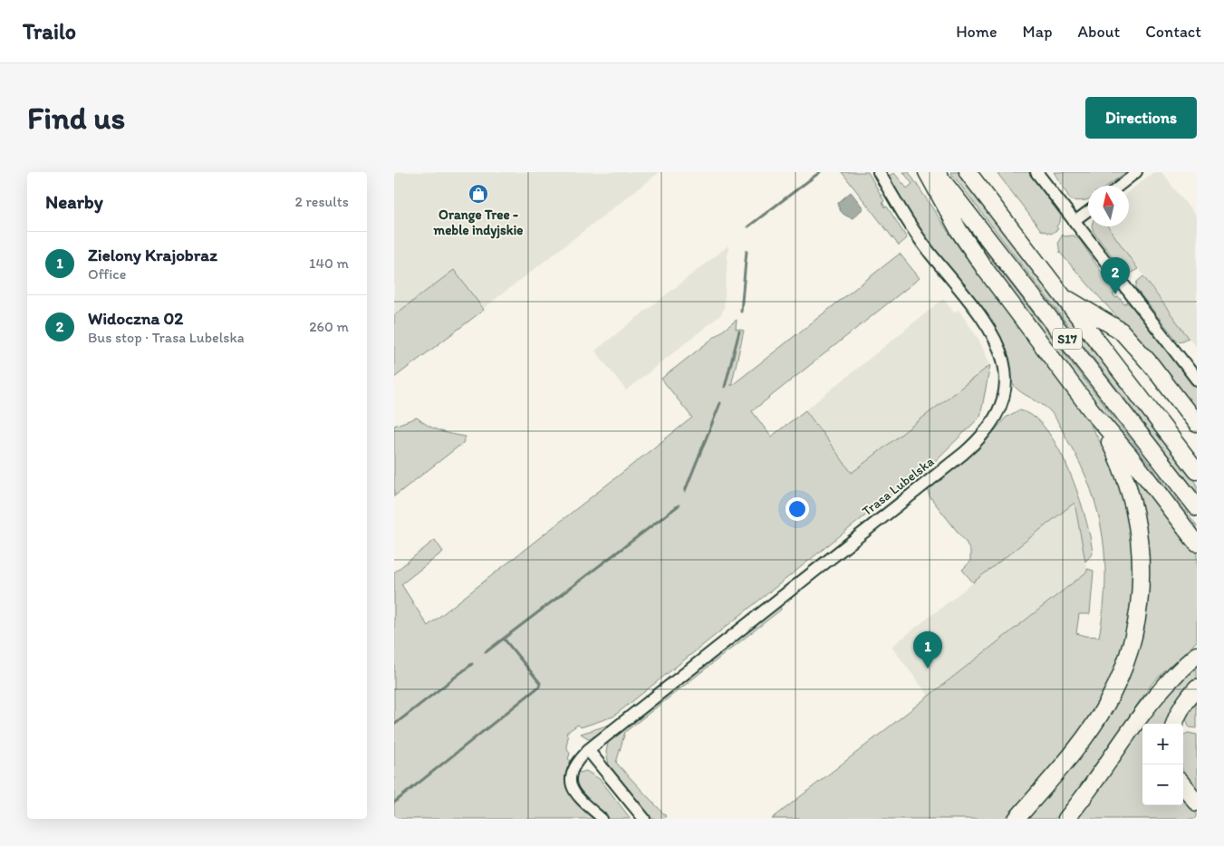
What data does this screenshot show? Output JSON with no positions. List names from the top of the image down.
{
  "streets": {
    "highway": ["S17"],
    "street": ["Trasa Lubelska"]
  },
  "places": {
    "shop": ["Orange Tree - meble indyjskie"]
  },
  "north": "top",
  "page": {
    "header": "Trailo",
    "nav": [
      "Home",
      "Map",
      "About",
      "Contact"
    ],
    "buttons": "Directions",
    "title": "Find us",
    "heading": ["Nearby", "2 results"],
    "list": [
      {
        "mark": "1",
        "name": "Zielony Krajobraz",
        "note": "Office",
        "value": "140 m"
      },
      {
        "mark": "2",
        "name": "Widoczna 02",
        "note": "Bus stop · Trasa Lubelska",
        "value": "260 m"
      }
    ],
    "pins": ["2", "1"],
    "map_buttons": ["+", "−"]
  }
}
